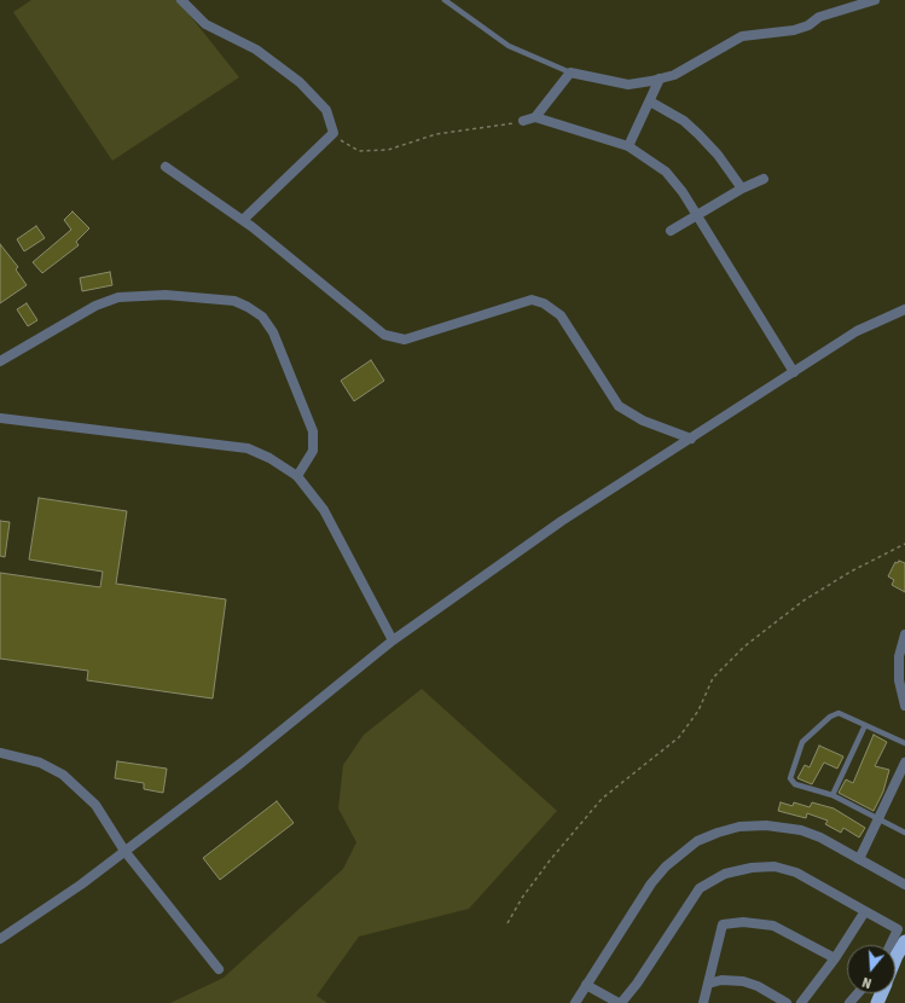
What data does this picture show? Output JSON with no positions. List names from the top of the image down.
{
  "north": "bottom"
}
